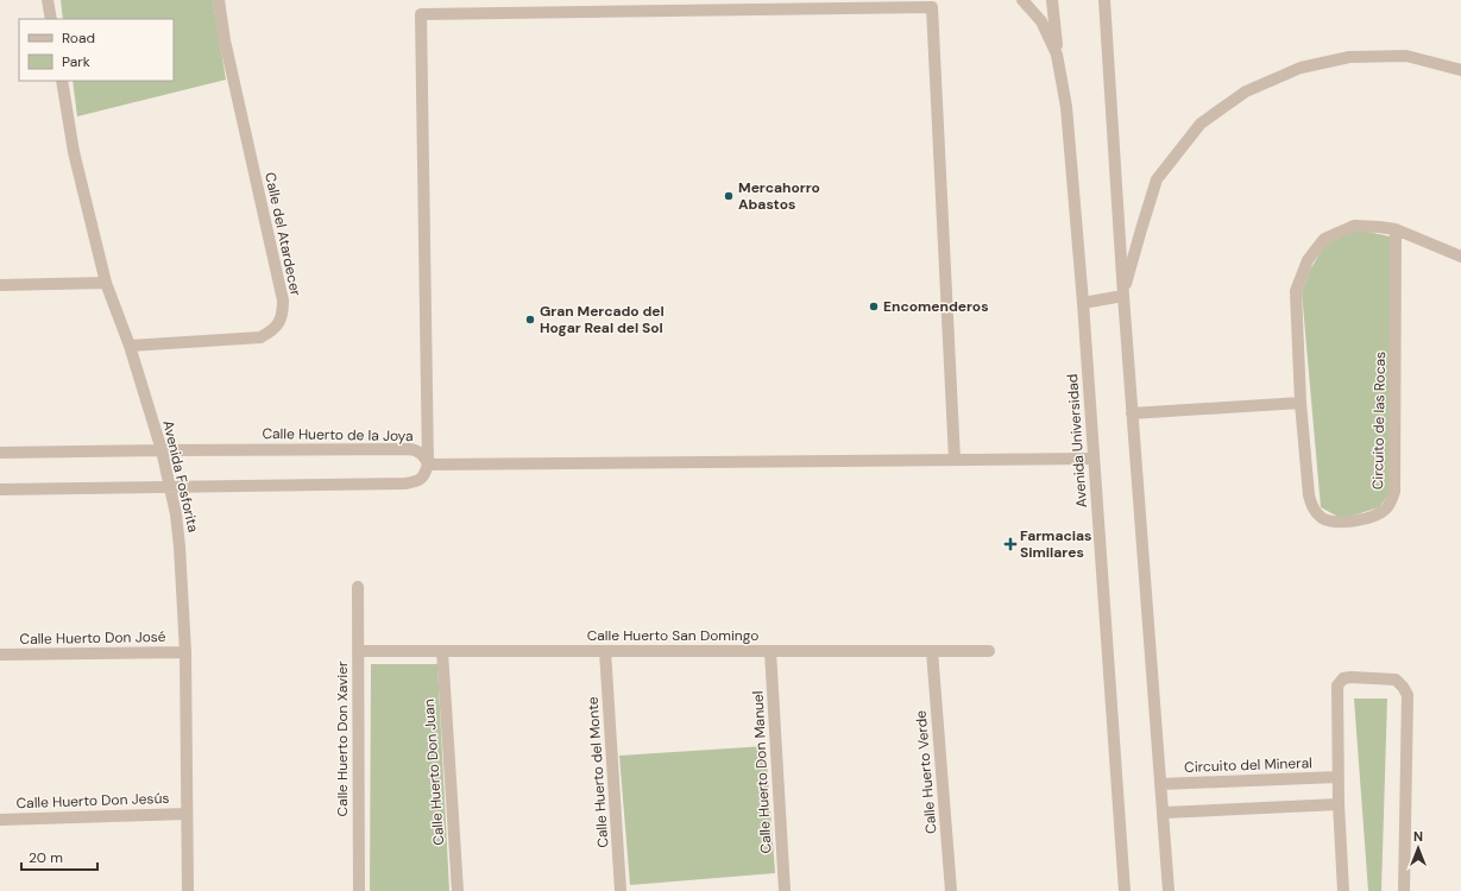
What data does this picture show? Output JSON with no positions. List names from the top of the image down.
{
  "streets": {
    "street": [
      "Calle del Atardecer",
      "Circuito de las Rocas",
      "Calle Huerto de la Joya",
      "Avenida Universidad",
      "Avenida Fosforita",
      "Calle Huerto San Domingo",
      "Calle Huerto Don José",
      "Calle Huerto Don Xavier",
      "Circuito del Mineral",
      "Calle Huerto Don Juan",
      "Calle Huerto del Monte",
      "Calle Huerto Don Manuel",
      "Calle Huerto Verde",
      "Calle Huerto Don Jesús"
    ]
  },
  "crossings": [
    ["Calle del Atardecer", "Avenida Fosforita"],
    ["Calle Huerto de la Joya", "Avenida Fosforita"],
    ["Avenida Fosforita", "Calle Huerto Don José"],
    ["Avenida Fosforita", "Calle Huerto Don Jesús"],
    ["Calle Huerto San Domingo", "Calle Huerto Don Xavier"],
    ["Calle Huerto San Domingo", "Calle Huerto Don Juan"],
    ["Calle Huerto San Domingo", "Calle Huerto del Monte"],
    ["Calle Huerto San Domingo", "Calle Huerto Don Manuel"],
    ["Calle Huerto San Domingo", "Calle Huerto Verde"]
  ],
  "places": {
    "other": ["Mercahorro Abastos", "Encomenderos", "Gran Mercado del Hogar Real del Sol"],
    "health": ["Farmacias Similares"]
  },
  "legend": ["Road", "Park"],
  "scale_bar": "20 m",
  "north": "top"
}
